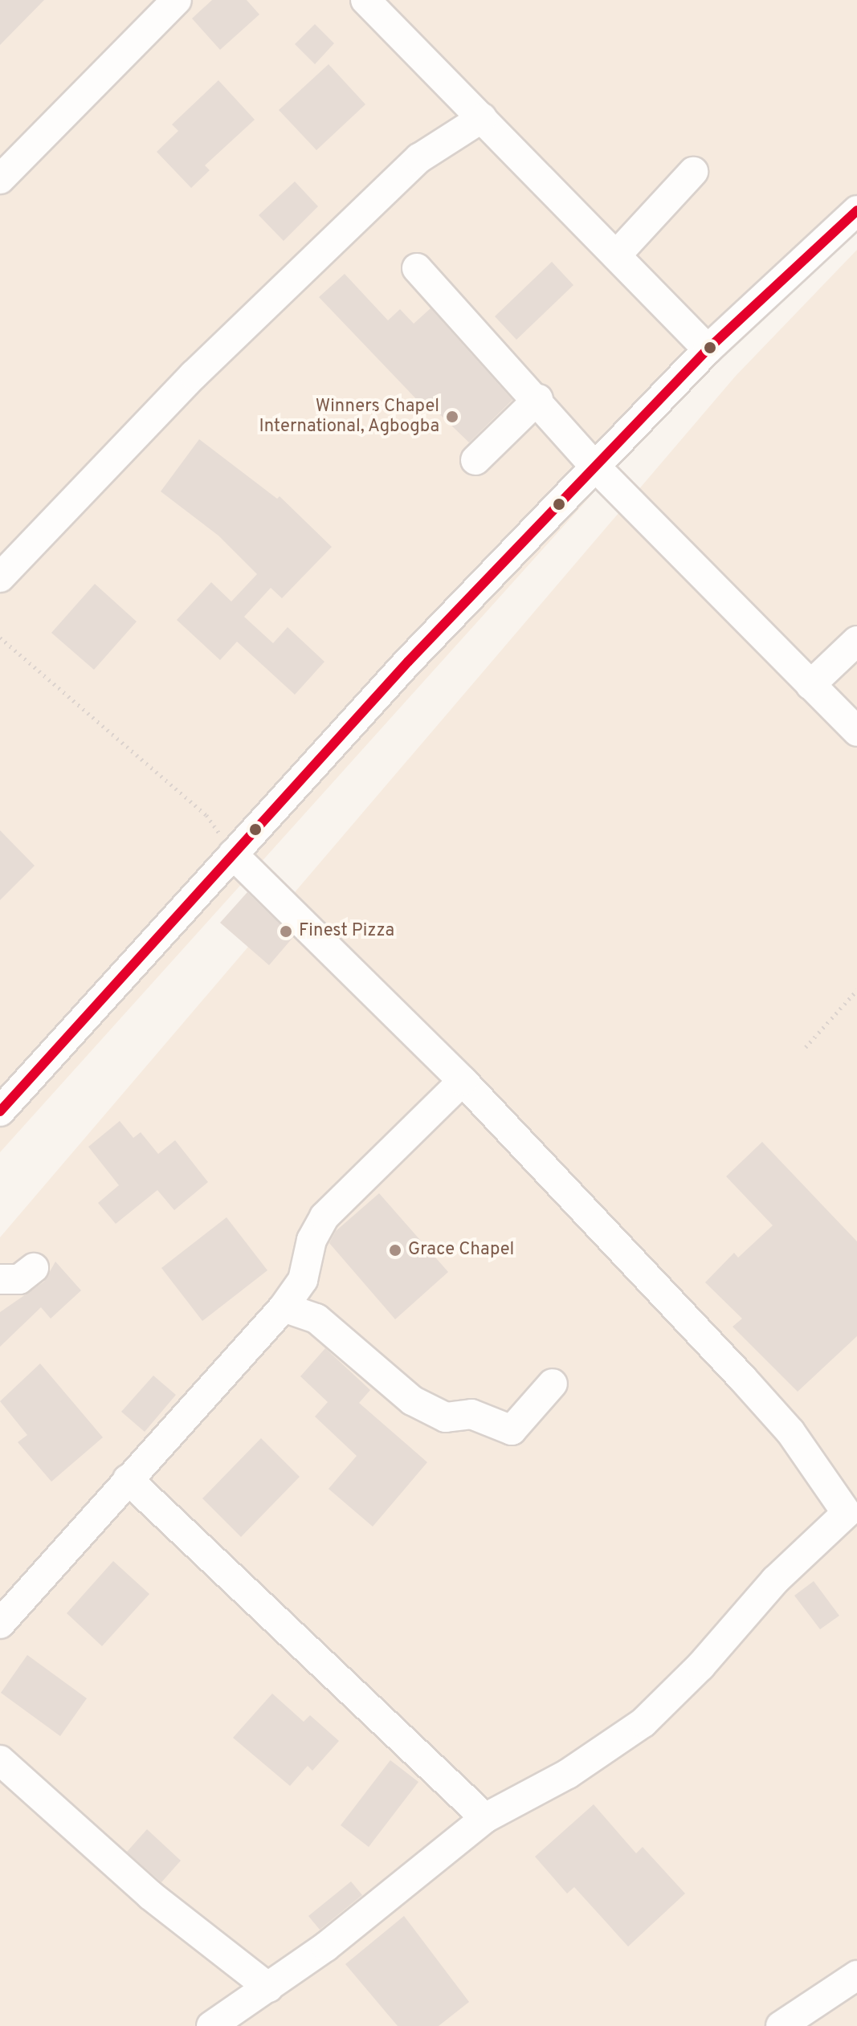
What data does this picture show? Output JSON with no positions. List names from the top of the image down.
{
  "places": ["Winners Chapel International, Agbogba", "Finest Pizza", "Grace Chapel"]
}
